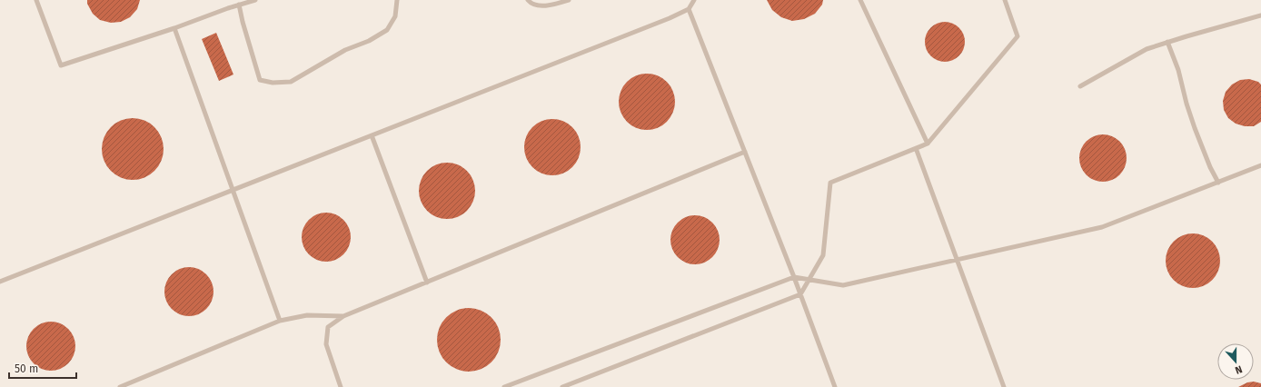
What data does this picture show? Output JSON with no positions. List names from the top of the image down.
{
  "scale_bar": "50 m",
  "north": "bottom"
}
